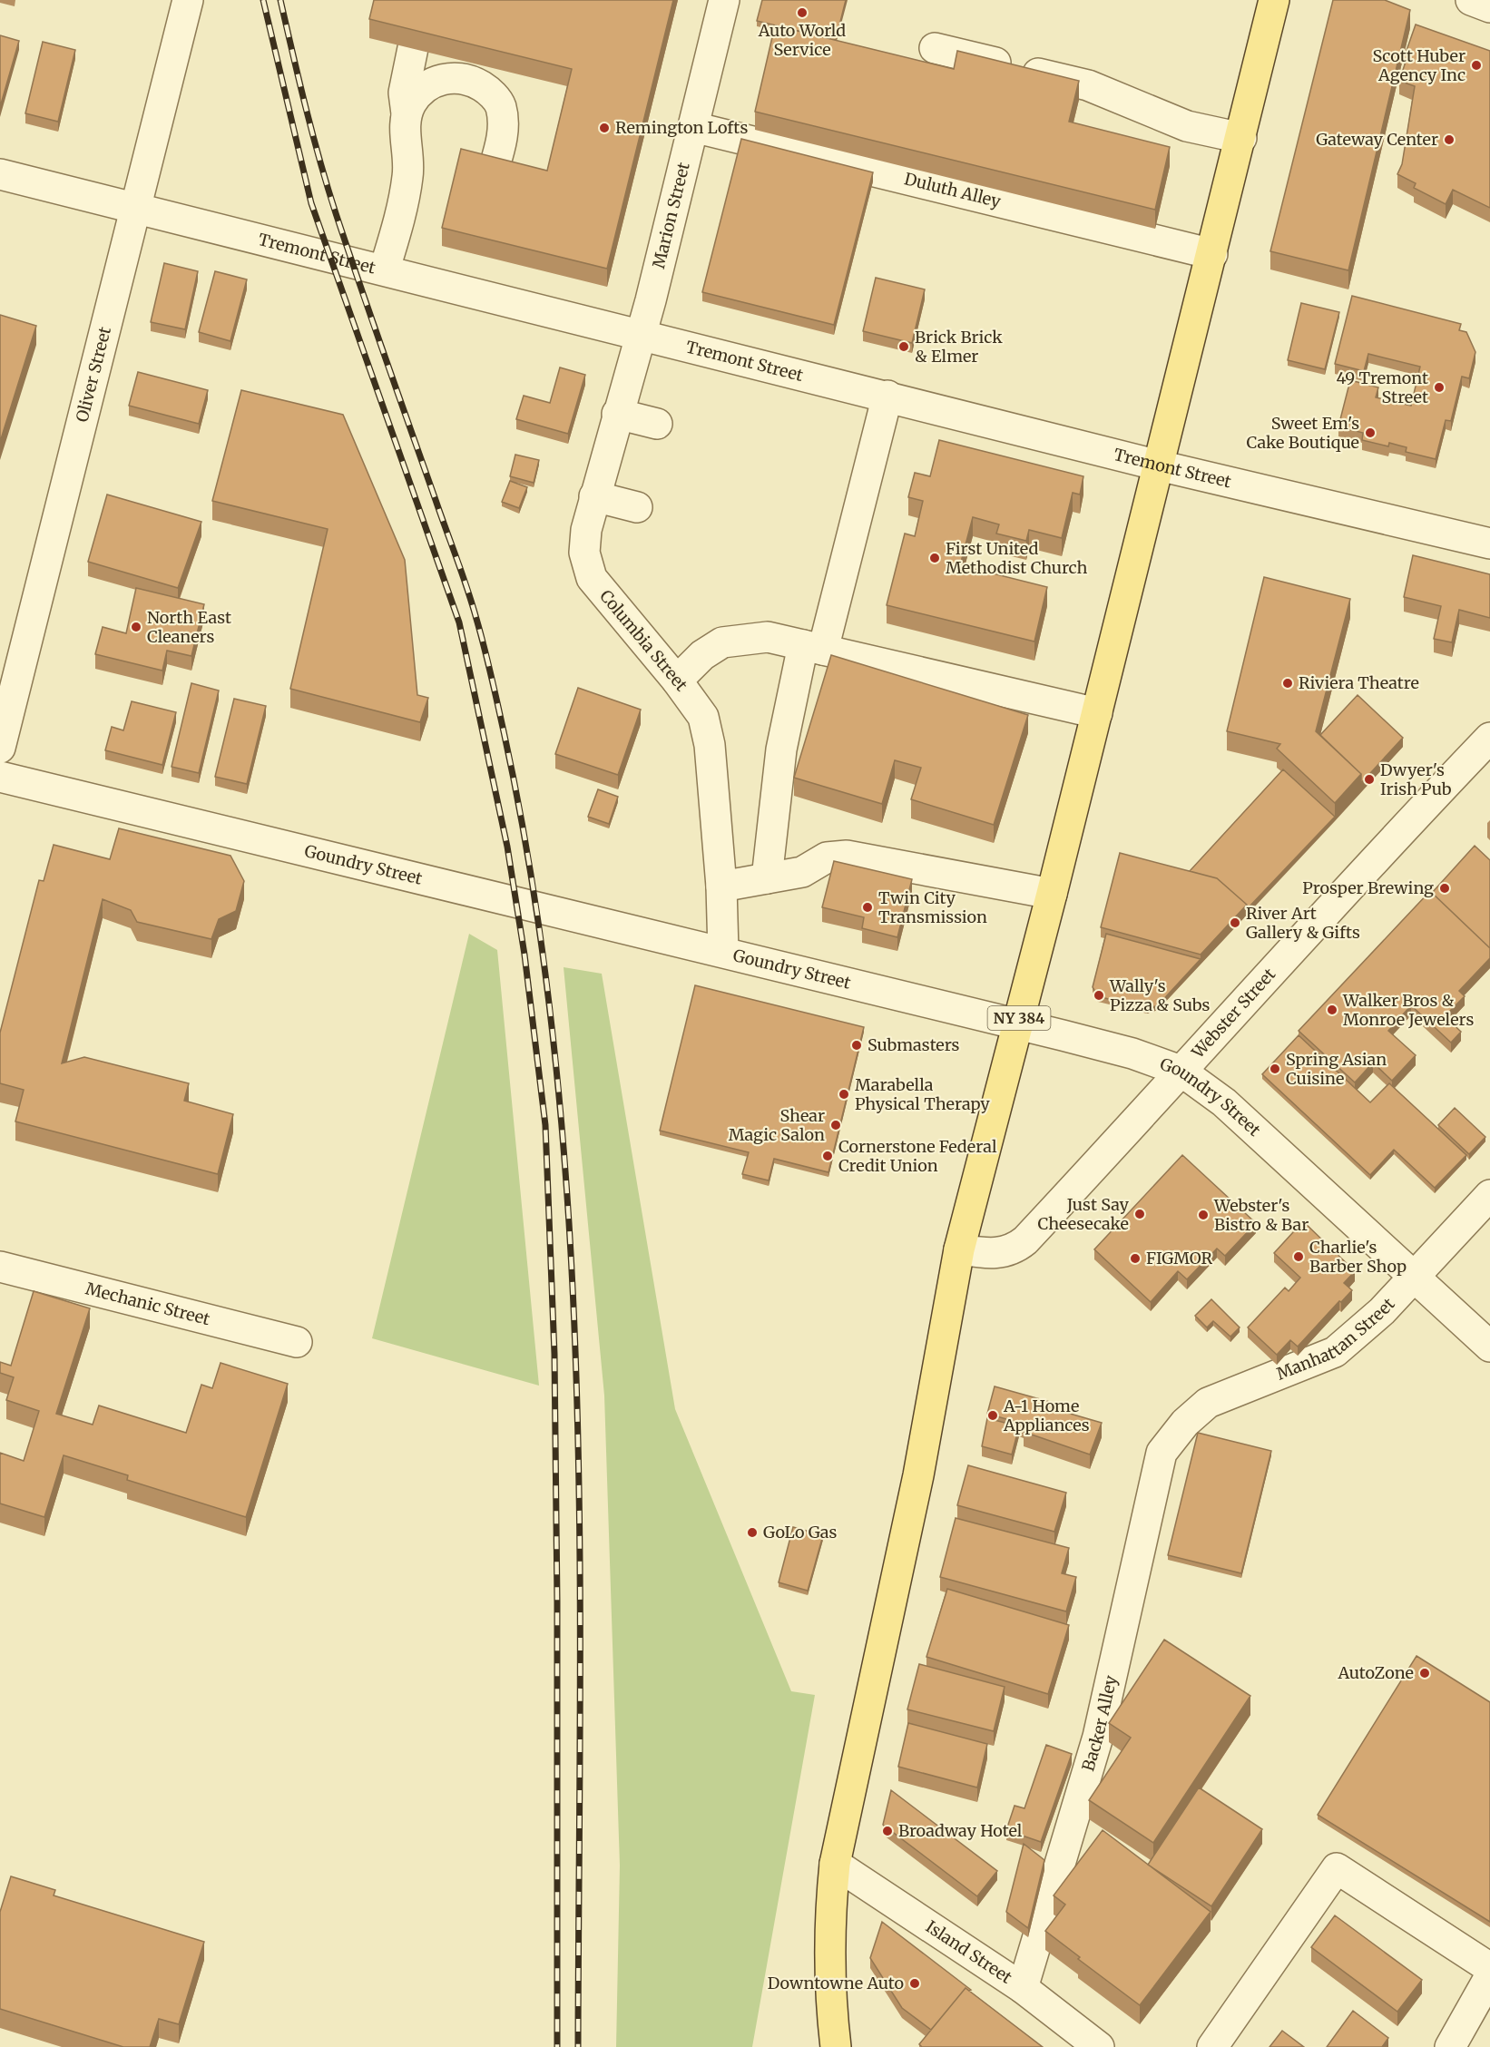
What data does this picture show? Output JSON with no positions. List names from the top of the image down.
{
  "streets": {
    "main road": ["NY 384"],
    "street": [
      "Duluth Alley",
      "Marion Street",
      "Tremont Street",
      "Oliver Street",
      "Columbia Street",
      "Goundry Street",
      "Webster Street",
      "Mechanic Street",
      "Manhattan Street",
      "Backer Alley",
      "Island Street"
    ]
  },
  "crossings": [
    ["Duluth Alley", "Marion Street"],
    ["Duluth Alley", "NY 384"],
    ["Marion Street", "Tremont Street"],
    ["Marion Street", "Columbia Street"],
    ["Tremont Street", "Oliver Street"],
    ["Tremont Street", "Columbia Street"],
    ["Tremont Street", "NY 384"],
    ["Columbia Street", "Goundry Street"],
    ["Goundry Street", "Webster Street"],
    ["Goundry Street", "NY 384"],
    ["Goundry Street", "Manhattan Street"],
    ["Webster Street", "NY 384"],
    ["NY 384", "Island Street"],
    ["Manhattan Street", "Backer Alley"],
    ["Backer Alley", "Island Street"]
  ],
  "places": [
    "Auto World Service",
    "Scott Huber Agency Inc",
    "Remington Lofts",
    "Gateway Center",
    "Brick Brick & Elmer",
    "49 Tremont Street",
    "Sweet Em's Cake Boutique",
    "First United Methodist Church",
    "North East Cleaners",
    "Riviera Theatre",
    "Dwyer's Irish Pub",
    "Prosper Brewing",
    "Twin City Transmission",
    "River Art Gallery & Gifts",
    "Wally's Pizza & Subs",
    "Walker Bros & Monroe Jewelers",
    "Submasters",
    "Spring Asian Cuisine",
    "Marabella Physical Therapy",
    "Shear Magic Salon",
    "Cornerstone Federal Credit Union",
    "Just Say Cheesecake",
    "Webster's Bistro & Bar",
    "Charlie's Barber Shop",
    "FIGMOR",
    "A-1 Home Appliances",
    "GoLo Gas",
    "AutoZone",
    "Broadway Hotel",
    "Downtowne Auto"
  ]
}
